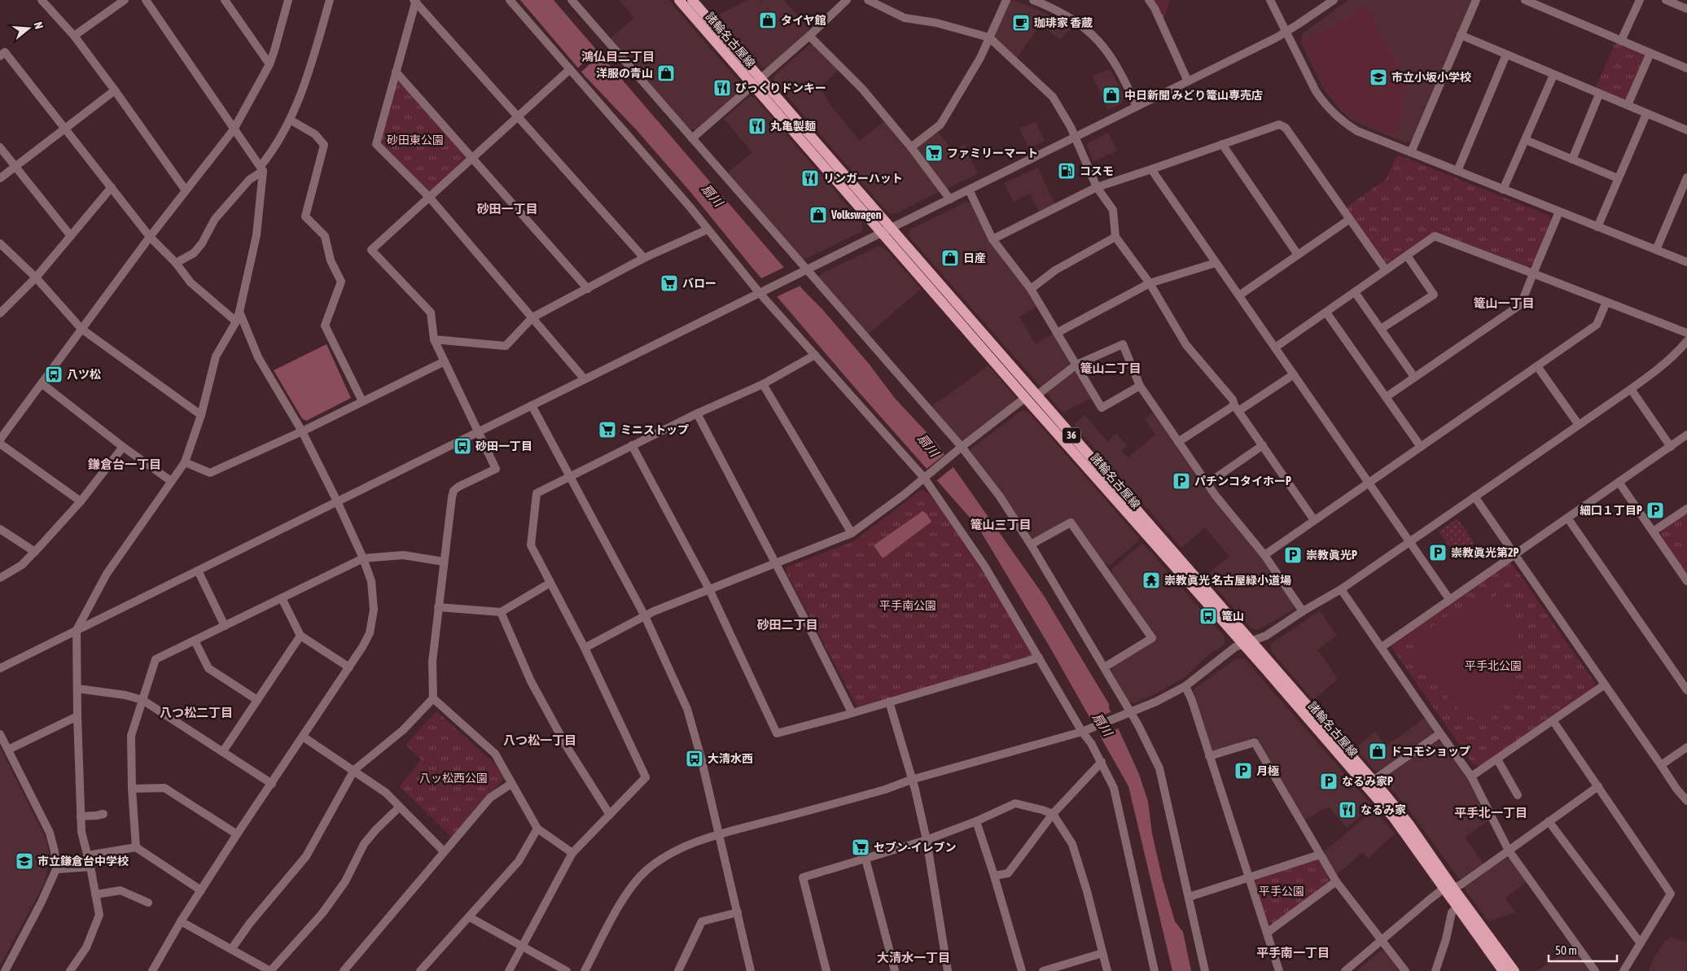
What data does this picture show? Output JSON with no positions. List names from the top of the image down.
{
  "streets": {
    "main road": ["諸輪名古屋線", "36"]
  },
  "districts": [
    "鴻仏目二丁目",
    "砂田一丁目",
    "篭山一丁目",
    "篭山二丁目",
    "鎌倉台一丁目",
    "篭山三丁目",
    "砂田二丁目",
    "八つ松二丁目",
    "八つ松一丁目",
    "平手北一丁目",
    "平手南一丁目",
    "大清水一丁目"
  ],
  "water": ["扇川"],
  "parks": [
    "砂田東公園",
    "平手南公園",
    "平手北公園",
    "八ッ松西公園",
    "平手公園"
  ],
  "places": {
    "shop": [
      "タイヤ館",
      "洋服の青山",
      "中日新聞 みどり篭山専売店",
      "Volkswagen",
      "日産",
      "ドコモショップ"
    ],
    "cafe": ["珈琲家 香蔵"],
    "school or university": ["市立小坂小学校", "市立鎌倉台中学校"],
    "restaurant": [
      "びっくりドンキー",
      "丸亀製麺",
      "リンガーハット",
      "なるみ家"
    ],
    "supermarket": [
      "ファミリーマート",
      "バロー",
      "ミニストップ",
      "セブン-イレブン"
    ],
    "fuel station": ["コスモ"],
    "bus stop": [
      "八ツ松",
      "砂田一丁目",
      "篭山",
      "大清水西"
    ],
    "parking": [
      "パチンコタイホーP",
      "細口１丁目P",
      "崇教眞光第2P",
      "崇教眞光P",
      "月極",
      "なるみ家P"
    ],
    "temple": ["崇教眞光 名古屋緑小道場"]
  },
  "scale_bar": "50 m",
  "north": "right"
}
